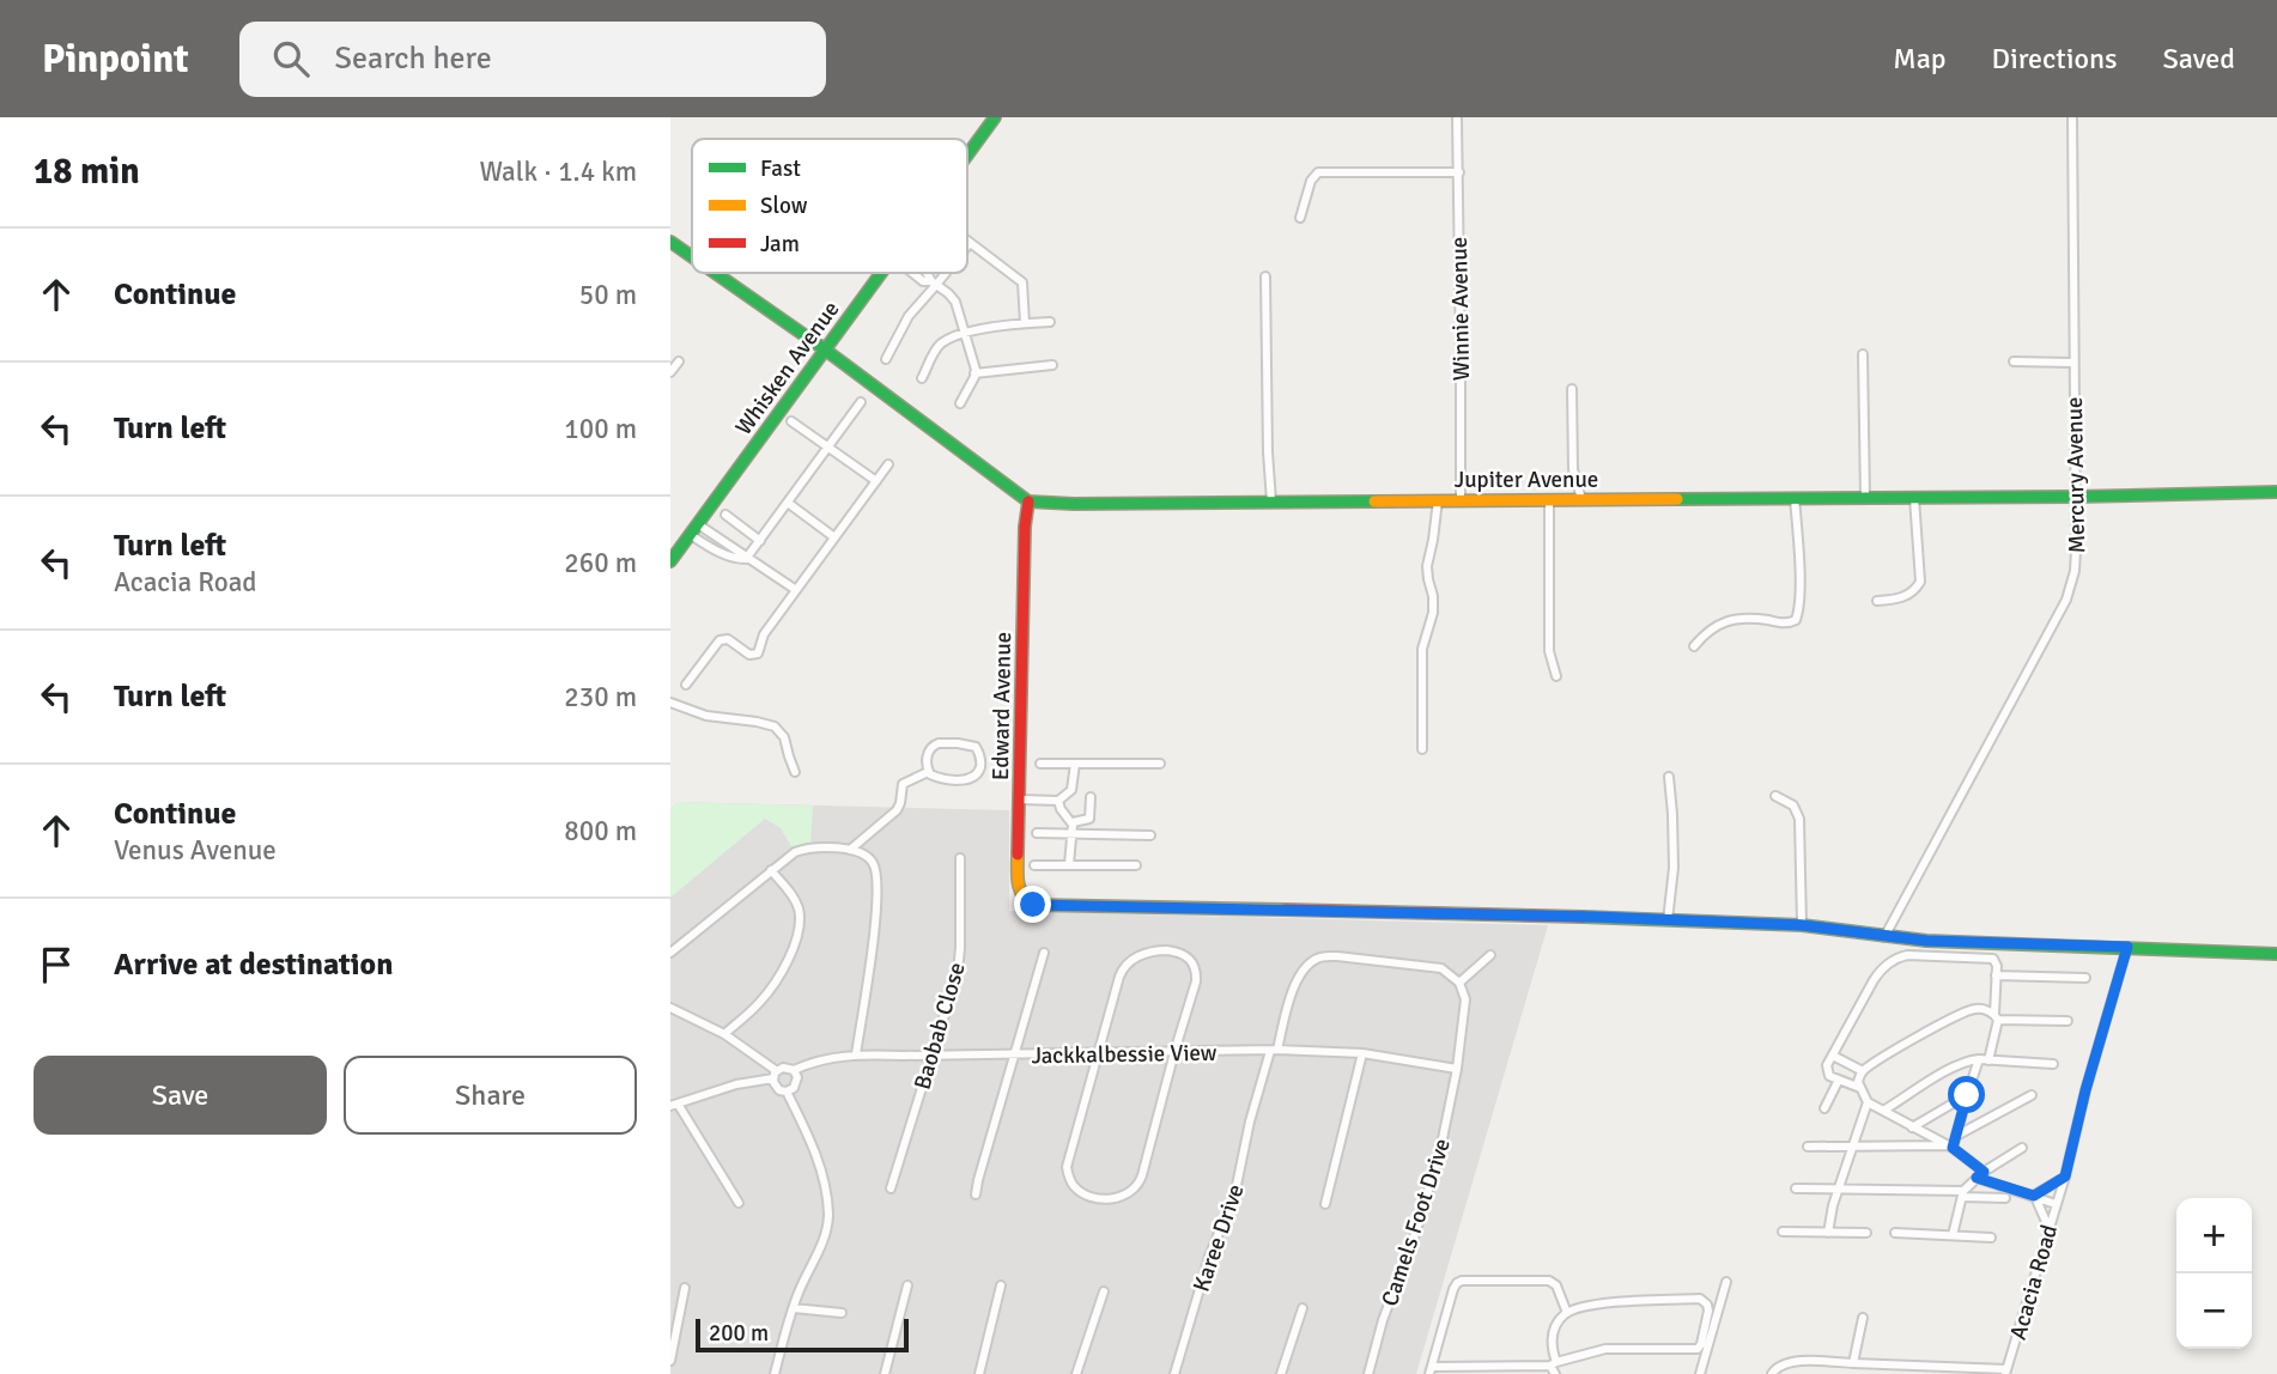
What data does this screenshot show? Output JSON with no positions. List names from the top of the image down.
{
  "streets": {
    "street": [
      "Winnie Avenue",
      "Whisken Avenue",
      "Mercury Avenue",
      "Jupiter Avenue",
      "Edward Avenue",
      "Baobab Close",
      "Jackkalbessie View",
      "Camels Foot Drive",
      "Karee Drive",
      "Acacia Road"
    ]
  },
  "crossings": [
    ["Winnie Avenue", "Jupiter Avenue"],
    ["Mercury Avenue", "Jupiter Avenue"],
    ["Jupiter Avenue", "Edward Avenue"],
    ["Baobab Close", "Jackkalbessie View"],
    ["Jackkalbessie View", "Camels Foot Drive"],
    ["Jackkalbessie View", "Karee Drive"],
    ["Camels Foot Drive", "Karee Drive"]
  ],
  "legend": ["Fast", "Slow", "Jam"],
  "scale_bar": "200 m",
  "page": {
    "header": "Pinpoint",
    "search": "Search here",
    "nav": ["Map", "Directions", "Saved"],
    "heading": ["18 min", "Walk · 1.4 km"],
    "list": [
      ["Continue", "50 m"],
      ["Turn left", "100 m"],
      ["Turn left", "Acacia Road", "260 m"],
      ["Turn left", "230 m"],
      ["Continue", "Venus Avenue", "800 m"],
      "Arrive at destination"
    ],
    "buttons": ["Save", "Share"],
    "map_buttons": ["+", "−"],
    "scale": "200 m"
  }
}
